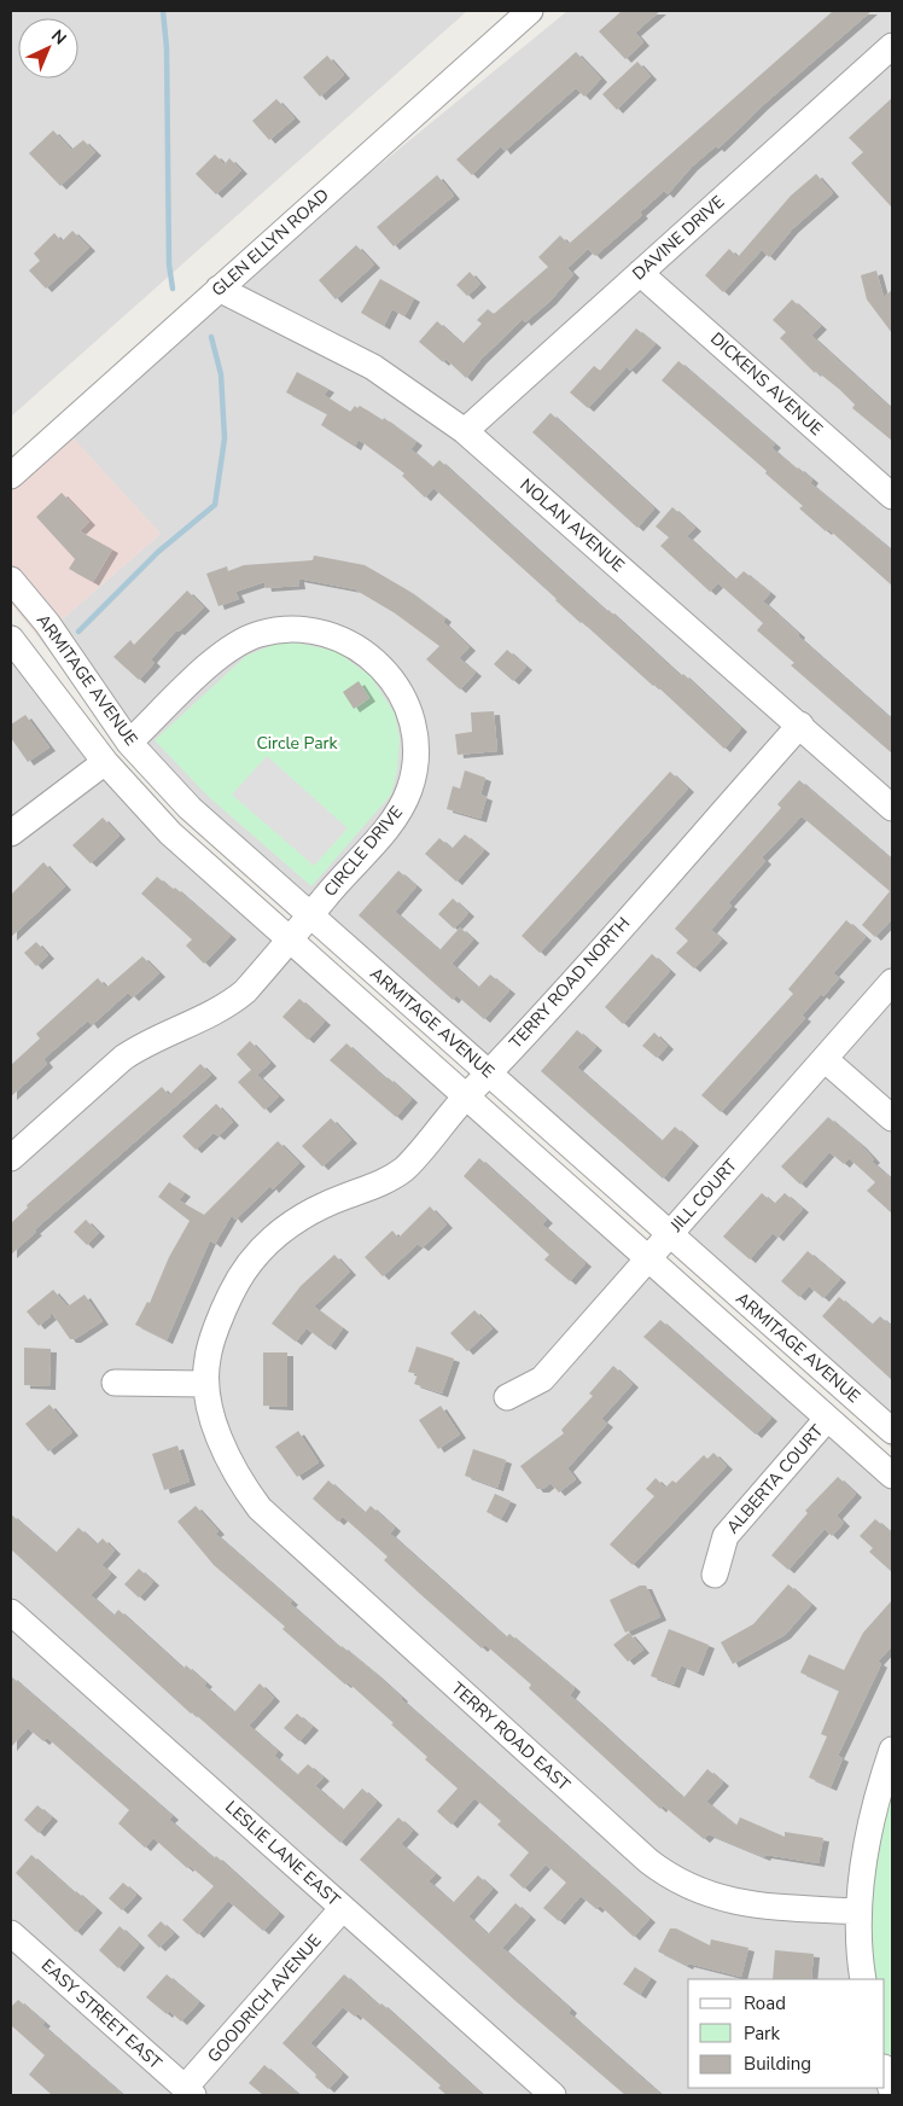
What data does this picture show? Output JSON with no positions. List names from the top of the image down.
{
  "streets": {
    "street": [
      "DAVINE DRIVE",
      "GLEN ELLYN ROAD",
      "DICKENS AVENUE",
      "NOLAN AVENUE",
      "ARMITAGE AVENUE",
      "CIRCLE DRIVE",
      "TERRY ROAD NORTH",
      "JILL COURT",
      "ALBERTA COURT",
      "TERRY ROAD EAST",
      "LESLIE LANE EAST",
      "GOODRICH AVENUE",
      "EASY STREET EAST"
    ]
  },
  "crossings": [
    ["DAVINE DRIVE", "DICKENS AVENUE"],
    ["DAVINE DRIVE", "NOLAN AVENUE"],
    ["GLEN ELLYN ROAD", "NOLAN AVENUE"],
    ["NOLAN AVENUE", "TERRY ROAD NORTH"],
    ["ARMITAGE AVENUE", "CIRCLE DRIVE"],
    ["ARMITAGE AVENUE", "TERRY ROAD NORTH"],
    ["ARMITAGE AVENUE", "JILL COURT"],
    ["ARMITAGE AVENUE", "ALBERTA COURT"],
    ["TERRY ROAD NORTH", "TERRY ROAD EAST"],
    ["LESLIE LANE EAST", "GOODRICH AVENUE"],
    ["GOODRICH AVENUE", "EASY STREET EAST"]
  ],
  "parks": ["Circle Park"],
  "legend": ["Road", "Park", "Building"],
  "north": "top right"
}
